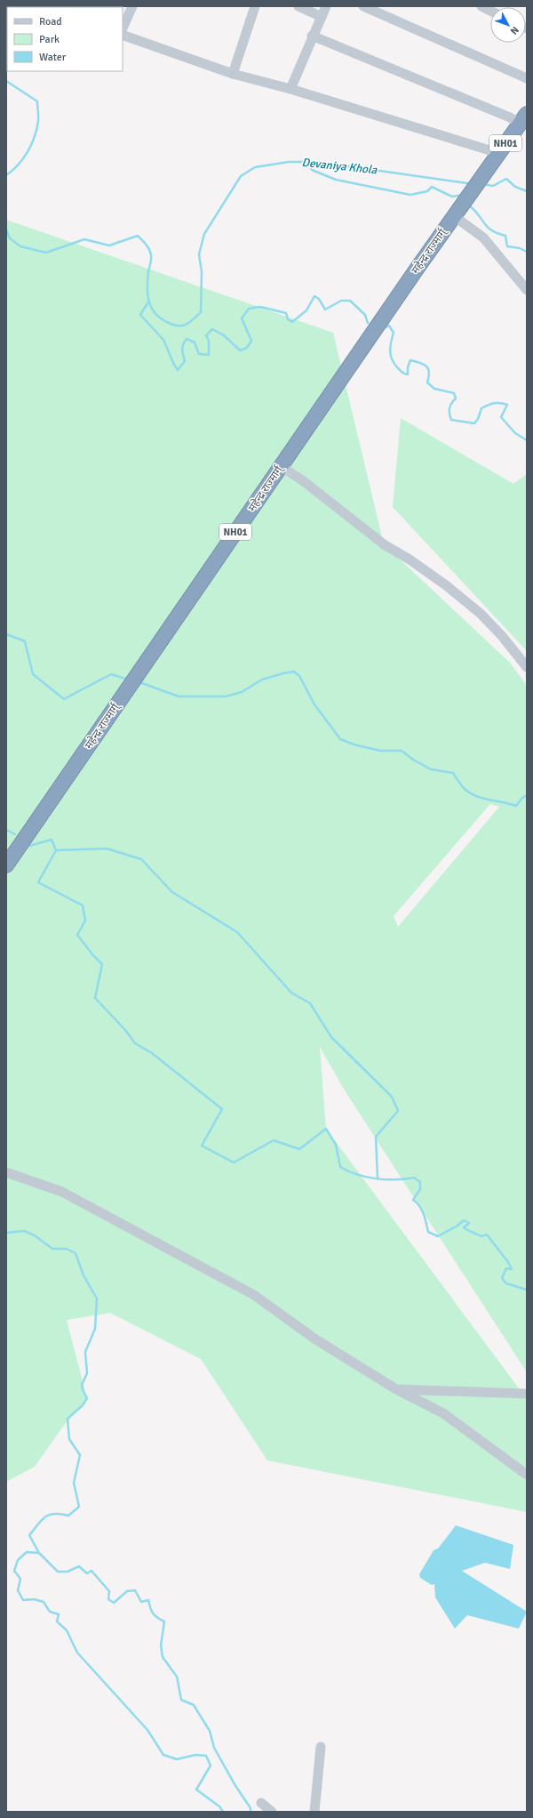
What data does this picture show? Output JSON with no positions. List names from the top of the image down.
{
  "streets": {
    "highway": ["NH01", "महेन्द्र राज्मार्ग्"]
  },
  "water": ["Devaniya Khola"],
  "legend": ["Road", "Park", "Water"],
  "north": "bottom right"
}
